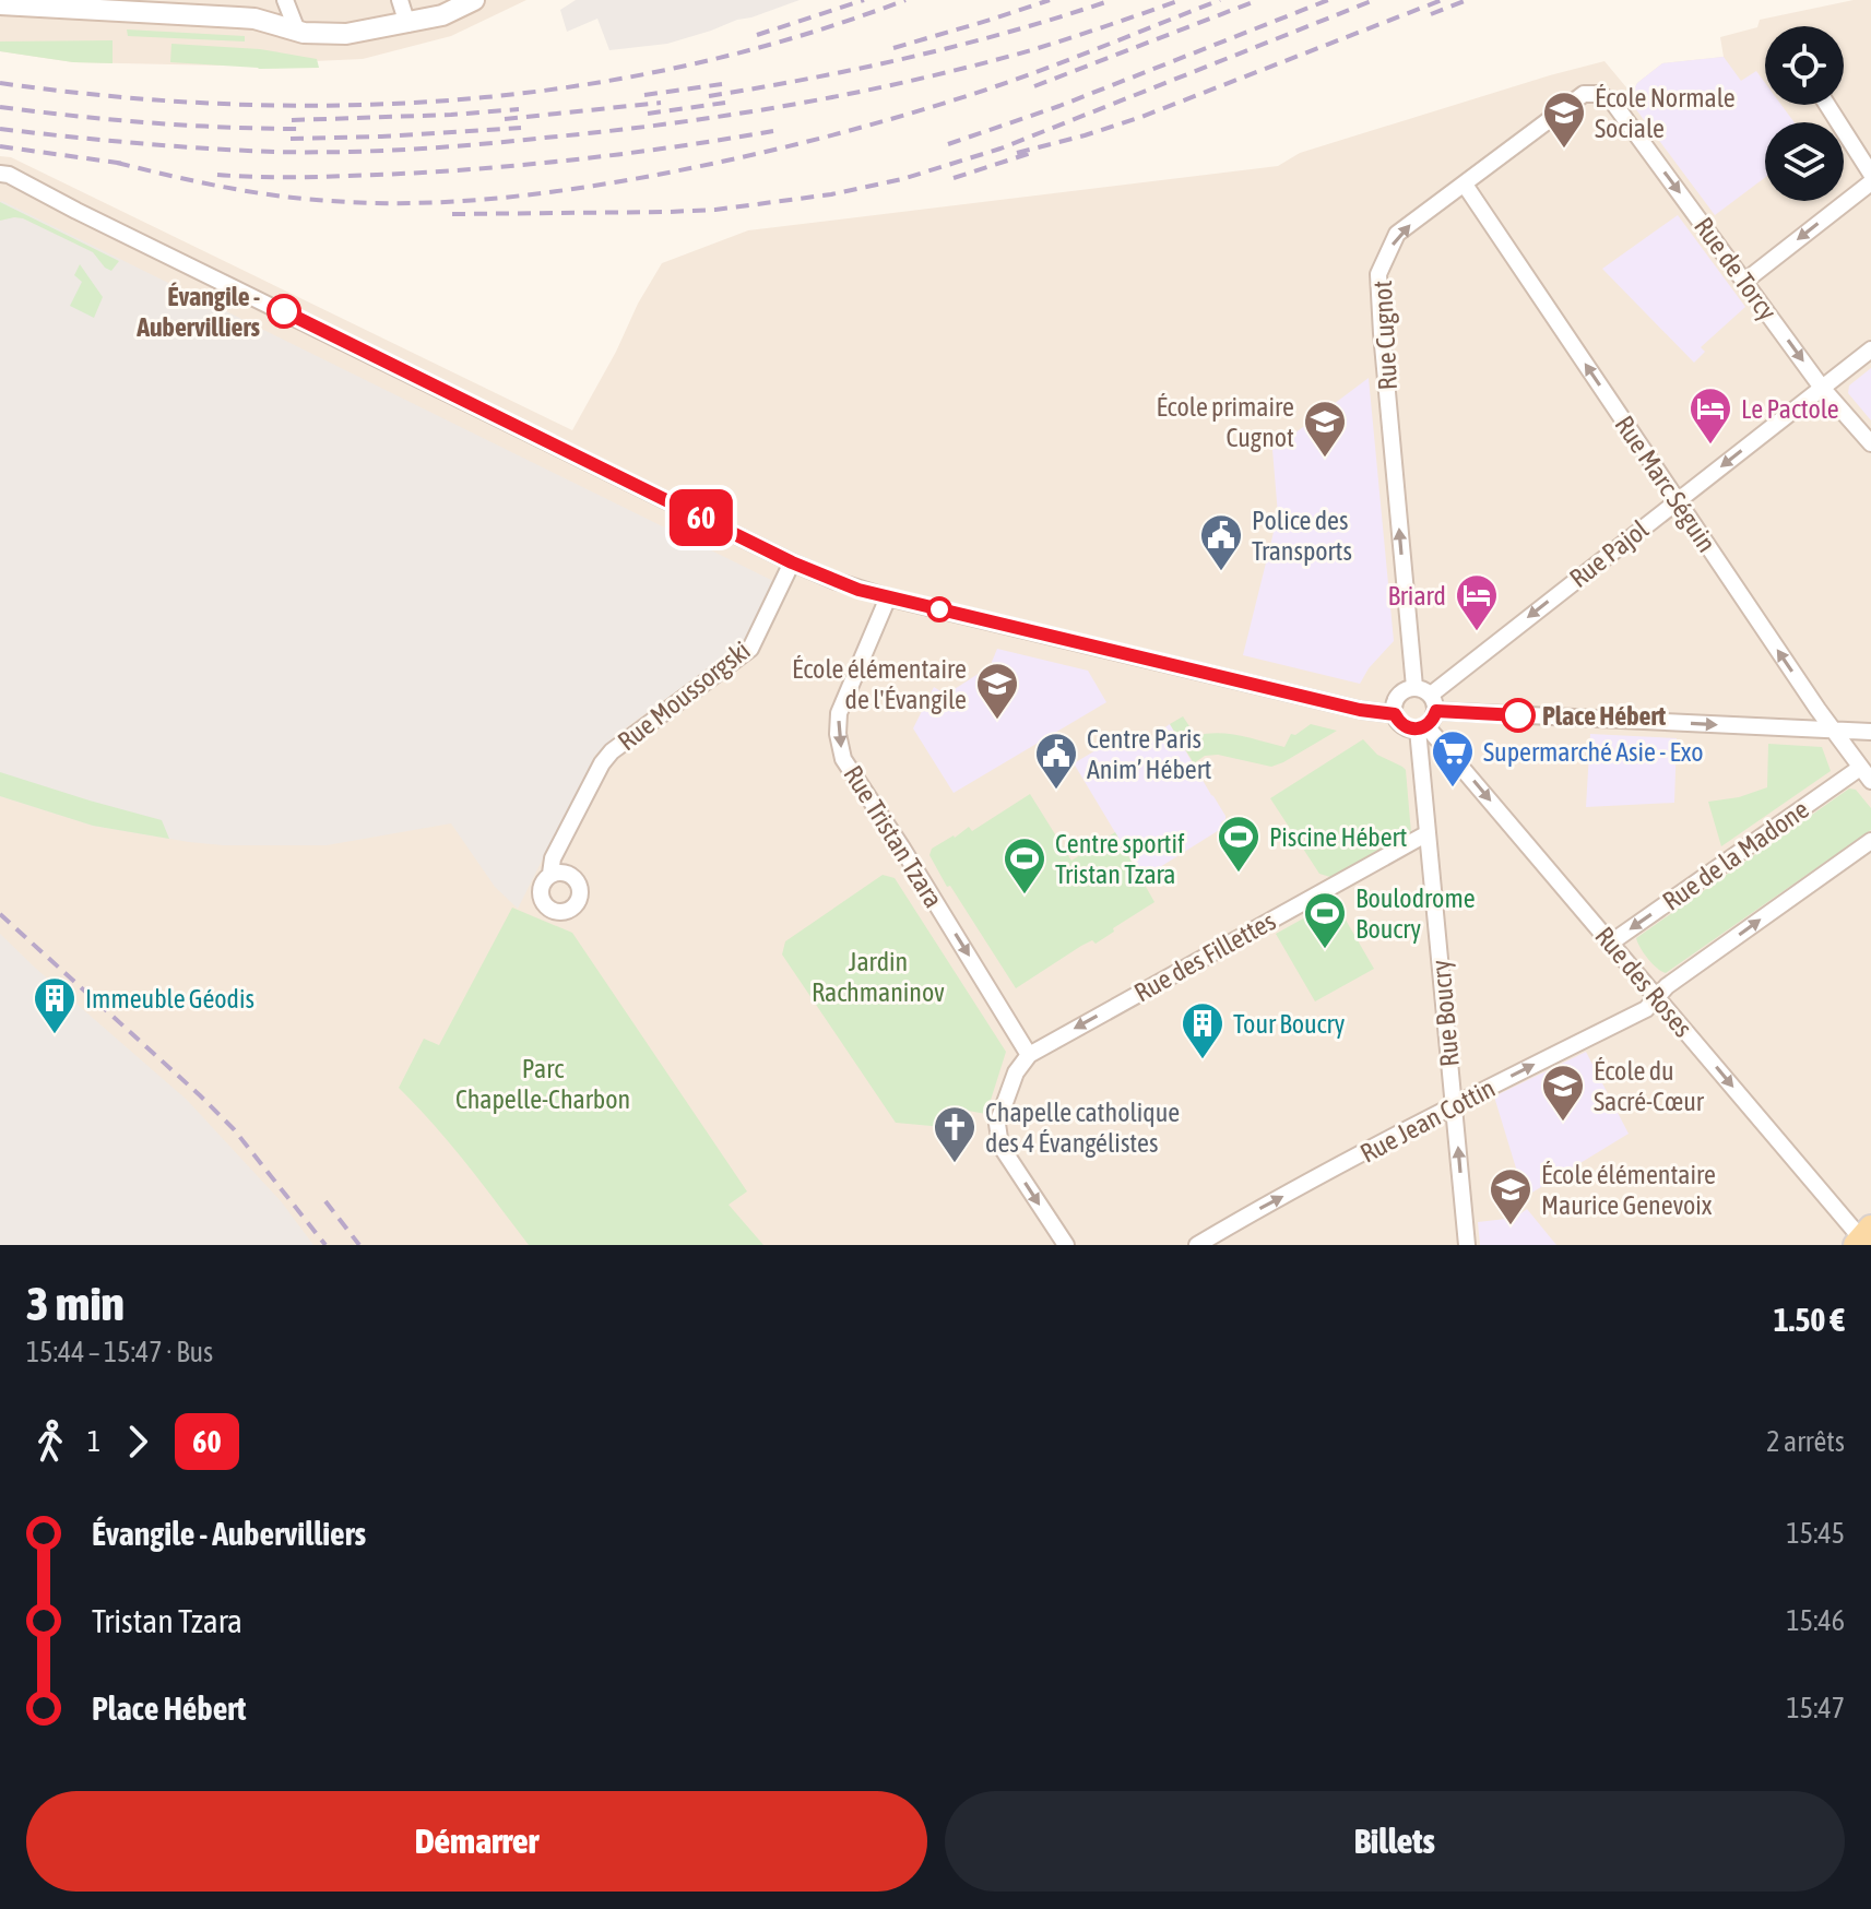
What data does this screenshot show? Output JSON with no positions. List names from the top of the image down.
{
  "streets": {
    "street": [
      "Rue de Torcy",
      "Rue Cugnot",
      "Rue Marc Séguin",
      "Rue Pajol",
      "Rue Moussorgski",
      "Rue Tristan Tzara",
      "Rue de la Madone",
      "Rue des Fillettes",
      "Rue des Roses",
      "Rue Boucry",
      "Rue Jean Cottin"
    ]
  },
  "crossings": [
    ["Rue de Torcy", "Rue Cugnot"],
    ["Rue de Torcy", "Rue Pajol"],
    ["Rue Cugnot", "Rue Marc Séguin"],
    ["Rue Cugnot", "Rue Pajol"],
    ["Rue Cugnot", "Rue des Roses"],
    ["Rue Cugnot", "Rue Boucry"],
    ["Rue Marc Séguin", "Rue Pajol"],
    ["Rue Marc Séguin", "Rue de la Madone"],
    ["Rue Pajol", "Rue des Roses"],
    ["Rue Pajol", "Rue Boucry"],
    ["Rue Tristan Tzara", "Rue des Fillettes"],
    ["Rue de la Madone", "Rue des Roses"],
    ["Rue des Fillettes", "Rue Boucry"],
    ["Rue des Roses", "Rue Boucry"],
    ["Rue des Roses", "Rue Jean Cottin"],
    ["Rue Boucry", "Rue Jean Cottin"]
  ],
  "one_way": [
    "Rue de Torcy",
    "Rue Cugnot",
    "Rue Marc Séguin",
    "Rue Pajol",
    "Rue Tristan Tzara",
    "Rue des Fillettes",
    "Rue des Roses",
    "Rue Jean Cottin"
  ],
  "parks": ["Jardin Rachmaninov", "Parc Chapelle-Charbon"],
  "places": {
    "school or university": [
      "École Normale Sociale",
      "École primaire Cugnot",
      "École élémentaire de l'Évangile",
      "École du Sacré-Cœur",
      "École élémentaire Maurice Genevoix"
    ],
    "other": ["Évangile - Aubervilliers", "Place Hébert"],
    "hotel": ["Le Pactole", "Briard"],
    "public building": ["Police des Transports", "Centre Paris Anim’ Hébert"],
    "supermarket": ["Supermarché Asie - Exo"],
    "sports": ["Piscine Hébert", "Centre sportif Tristan Tzara", "Boulodrome Boucry"],
    "building": ["Immeuble Géodis", "Tour Boucry"],
    "church": ["Chapelle catholique des 4 Évangélistes"]
  },
  "lines": ["bus line 60"],
  "page": {
    "on_map": "60",
    "heading": ["3 min", "15:44 – 15:47 · Bus", "1.50 €"],
    "legs": ["1", "60", "2 arrêts"],
    "list": [
      {
        "name": "Évangile - Aubervilliers",
        "value": "15:45"
      },
      {
        "name": "Tristan Tzara",
        "value": "15:46"
      },
      {
        "name": "Place Hébert",
        "value": "15:47"
      }
    ],
    "buttons": ["Démarrer", "Billets"]
  }
}
